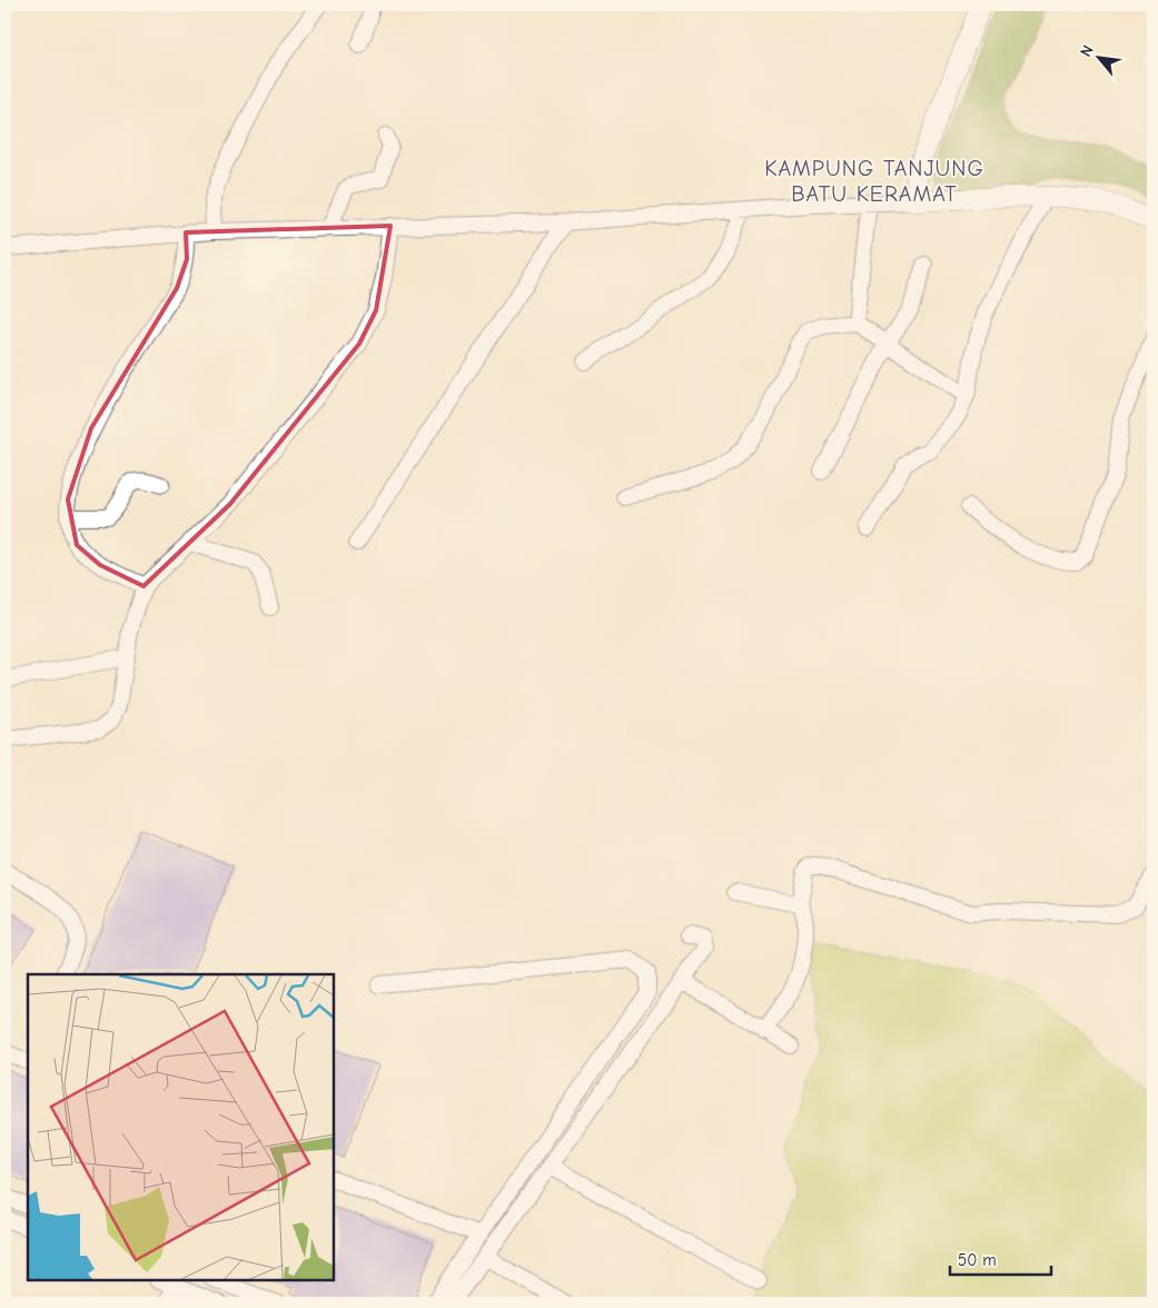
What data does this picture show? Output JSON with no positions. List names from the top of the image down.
{
  "districts": ["KAMPUNG TANJUNG BATU KERAMAT"],
  "scale_bar": "50 m",
  "north": "top left"
}
